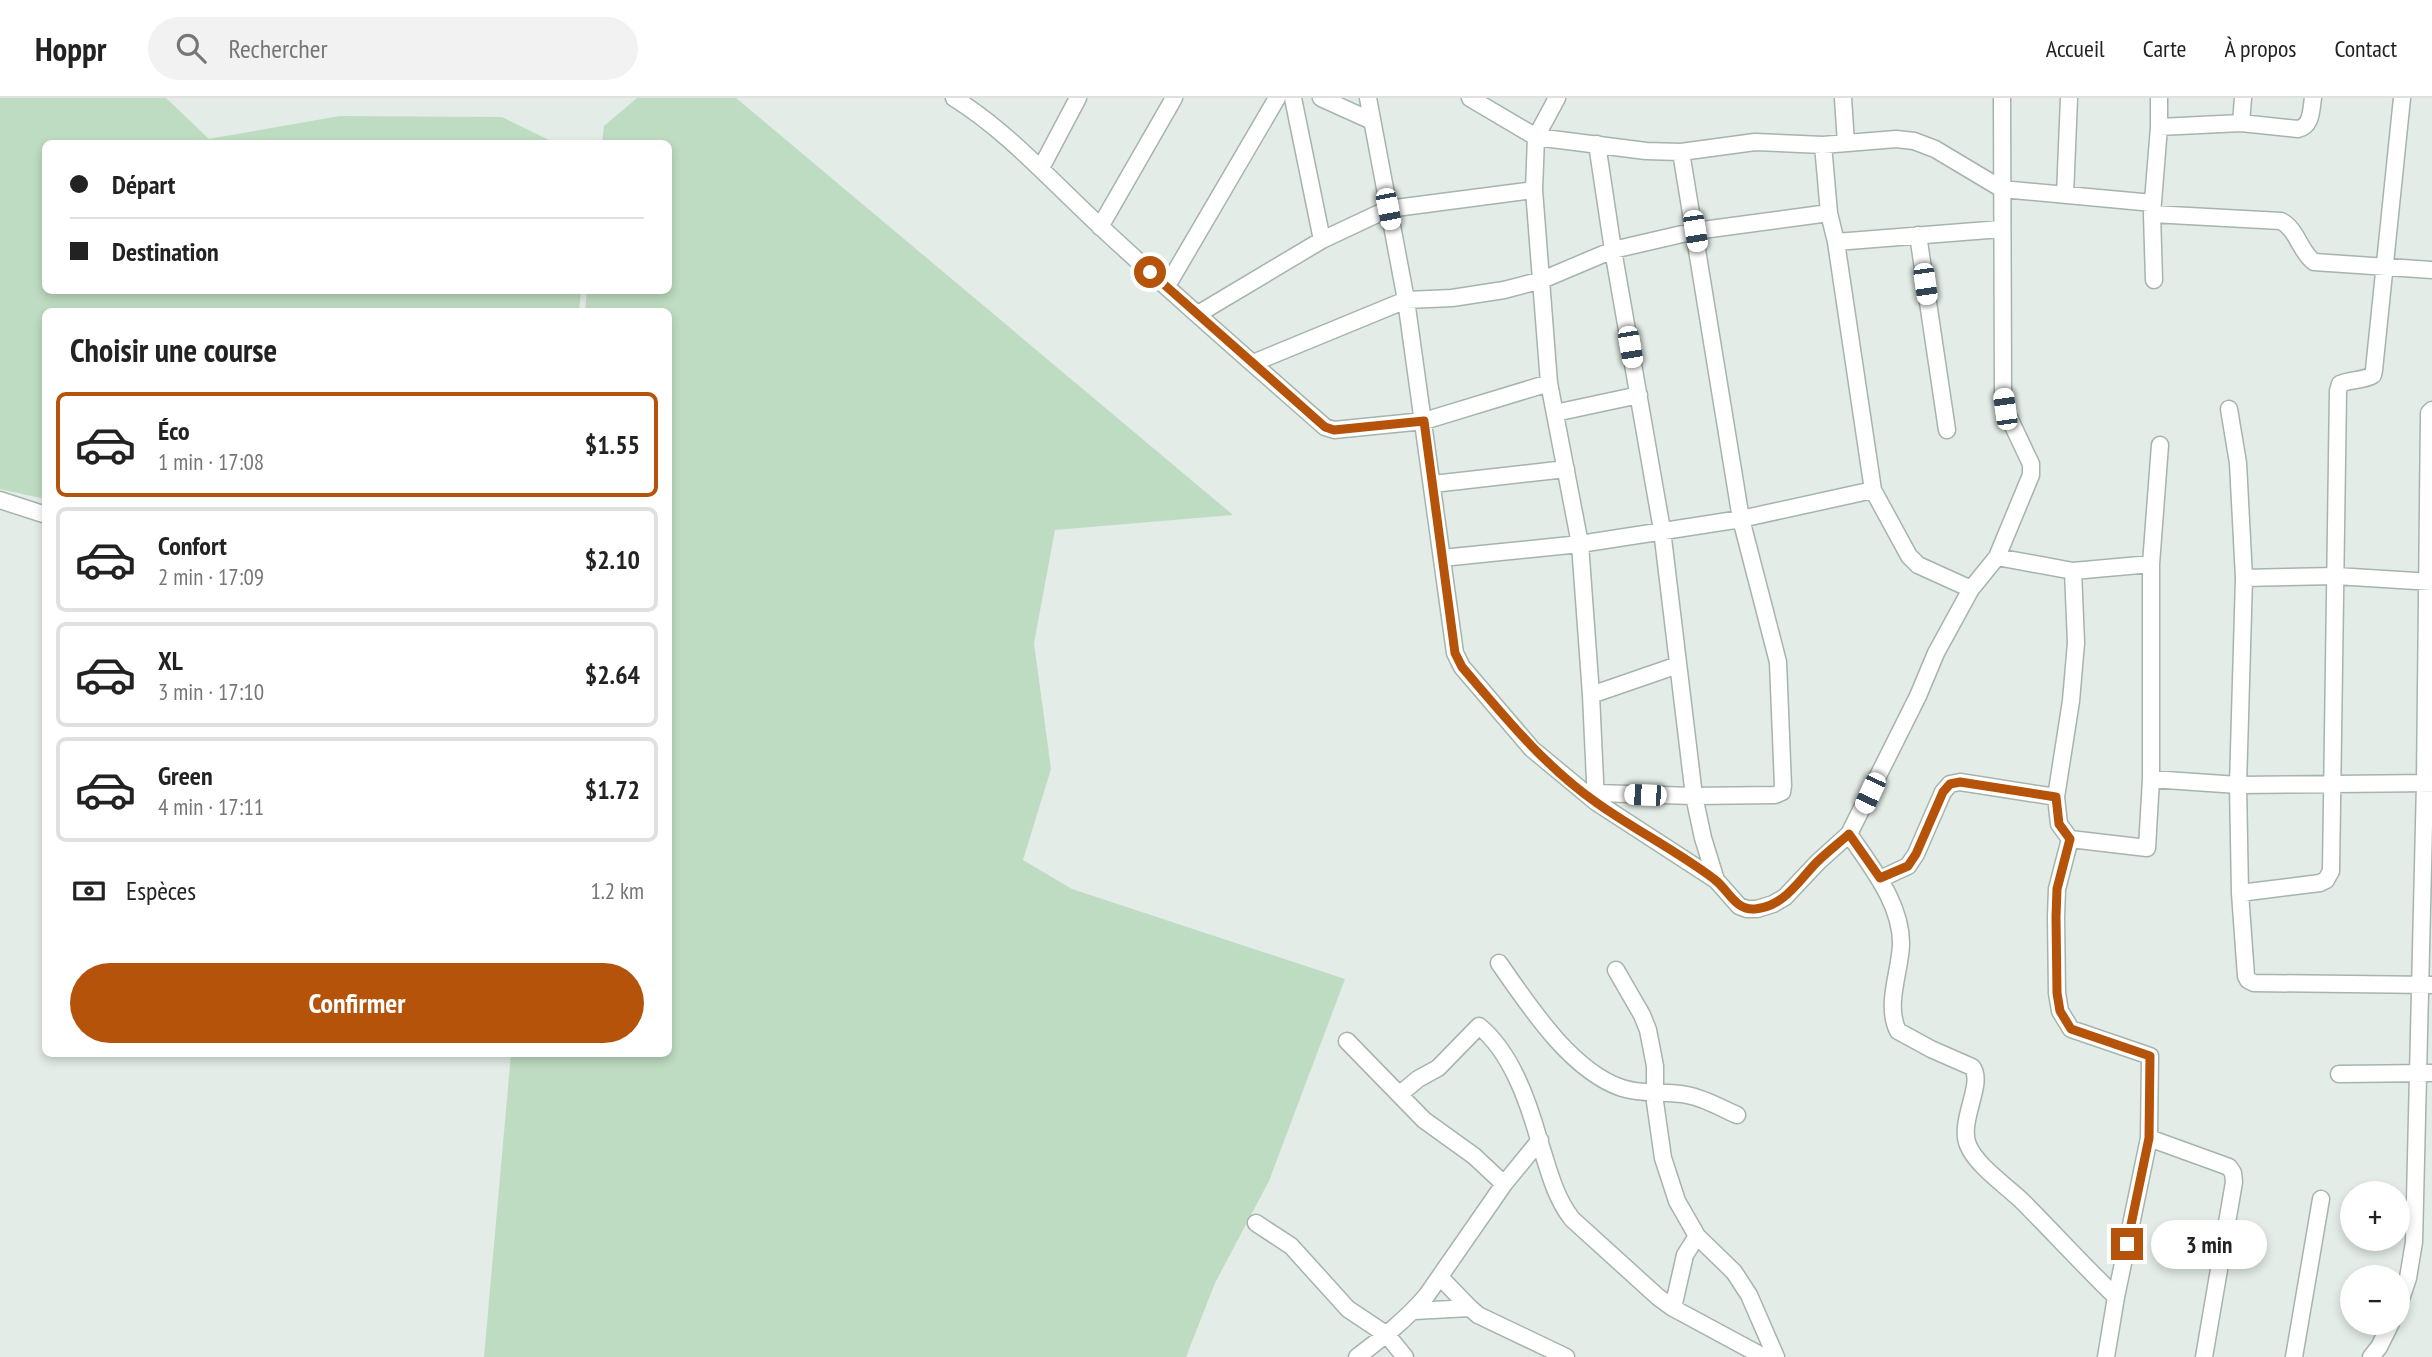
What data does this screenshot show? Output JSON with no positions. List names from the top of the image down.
{
  "page": {
    "header": "Hoppr",
    "search": "Rechercher",
    "nav": [
      "Accueil",
      "Carte",
      "À propos",
      "Contact"
    ],
    "banner": ["Départ", "Destination"],
    "heading": "Choisir une course",
    "list": [
      {
        "name": "Éco",
        "note": "1 min · 17:08",
        "value": "$1.55"
      },
      {
        "name": "Confort",
        "note": "2 min · 17:09",
        "value": "$2.10"
      },
      {
        "name": "XL",
        "note": "3 min · 17:10",
        "value": "$2.64"
      },
      {
        "name": "Green",
        "note": "4 min · 17:11",
        "value": "$1.72"
      }
    ],
    "pay": ["Espèces", "1.2 km"],
    "buttons": "Confirmer",
    "map_buttons": ["+", "−"],
    "bubble": "3 min"
  }
}
